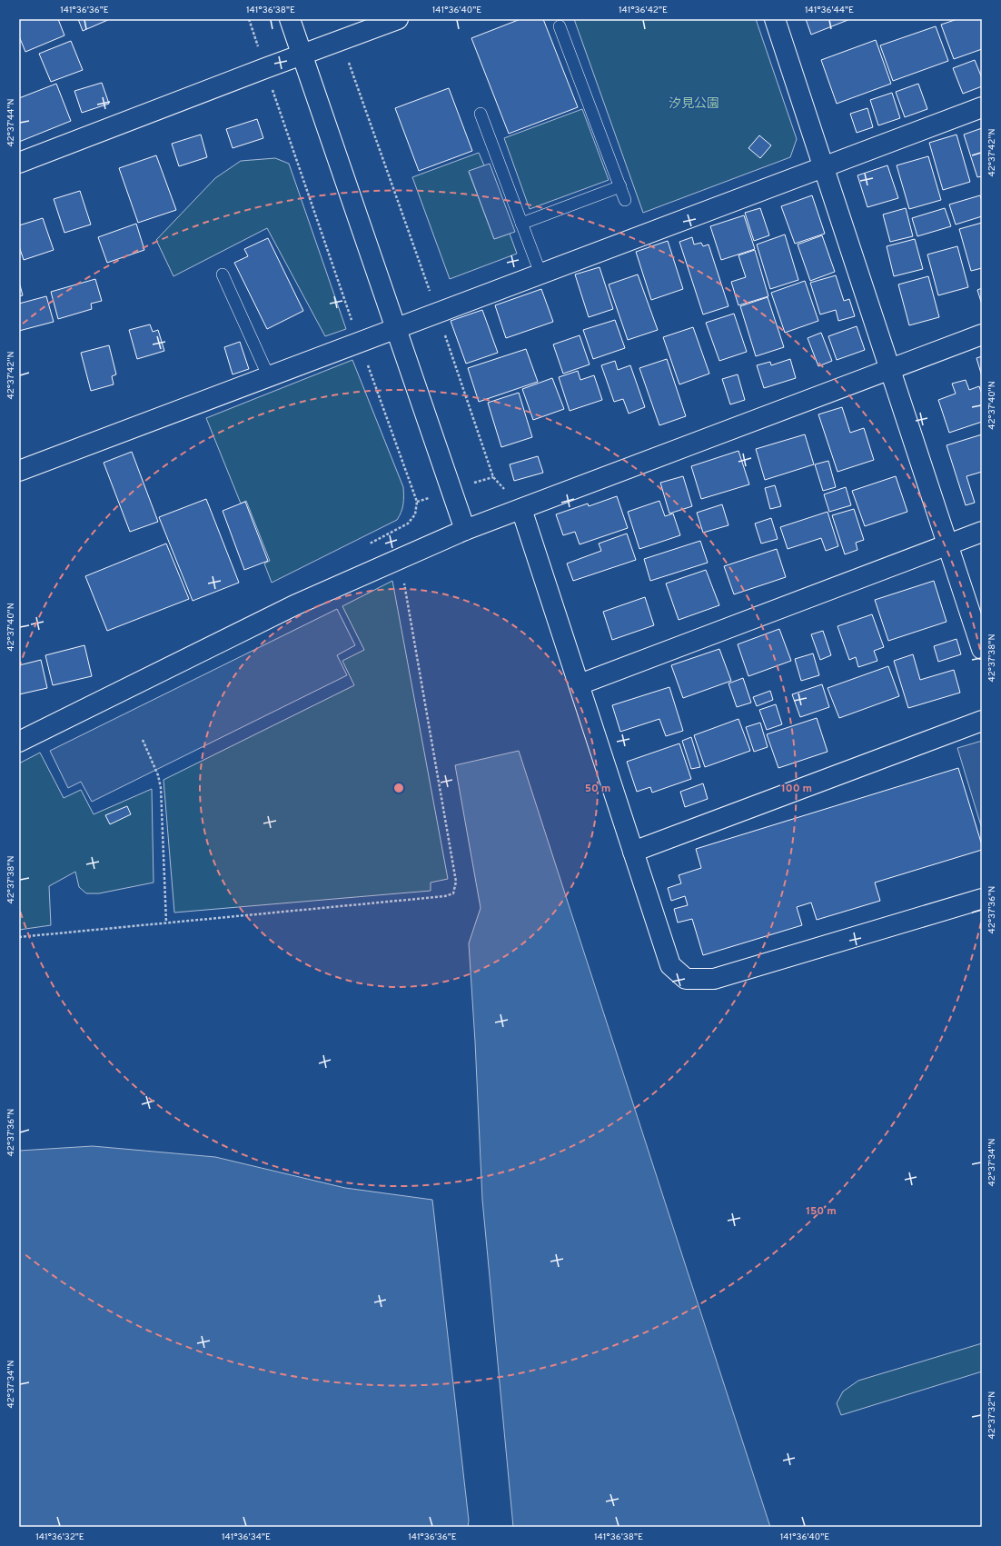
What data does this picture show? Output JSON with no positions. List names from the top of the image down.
{
  "parks": ["汐見公園"],
  "coordinates": [
    "141°36'36\"E",
    "141°36'38\"E",
    "141°36'40\"E",
    "141°36'42\"E",
    "141°36'44\"E",
    "42°37'44\"N",
    "42°37'42\"N",
    "42°37'40\"N",
    "42°37'38\"N",
    "42°37'36\"N",
    "42°37'34\"N",
    "42°37'32\"N",
    "141°36'32\"E",
    "141°36'34\"E"
  ],
  "rings": ["50 m", "100 m", "150 m"]
}
